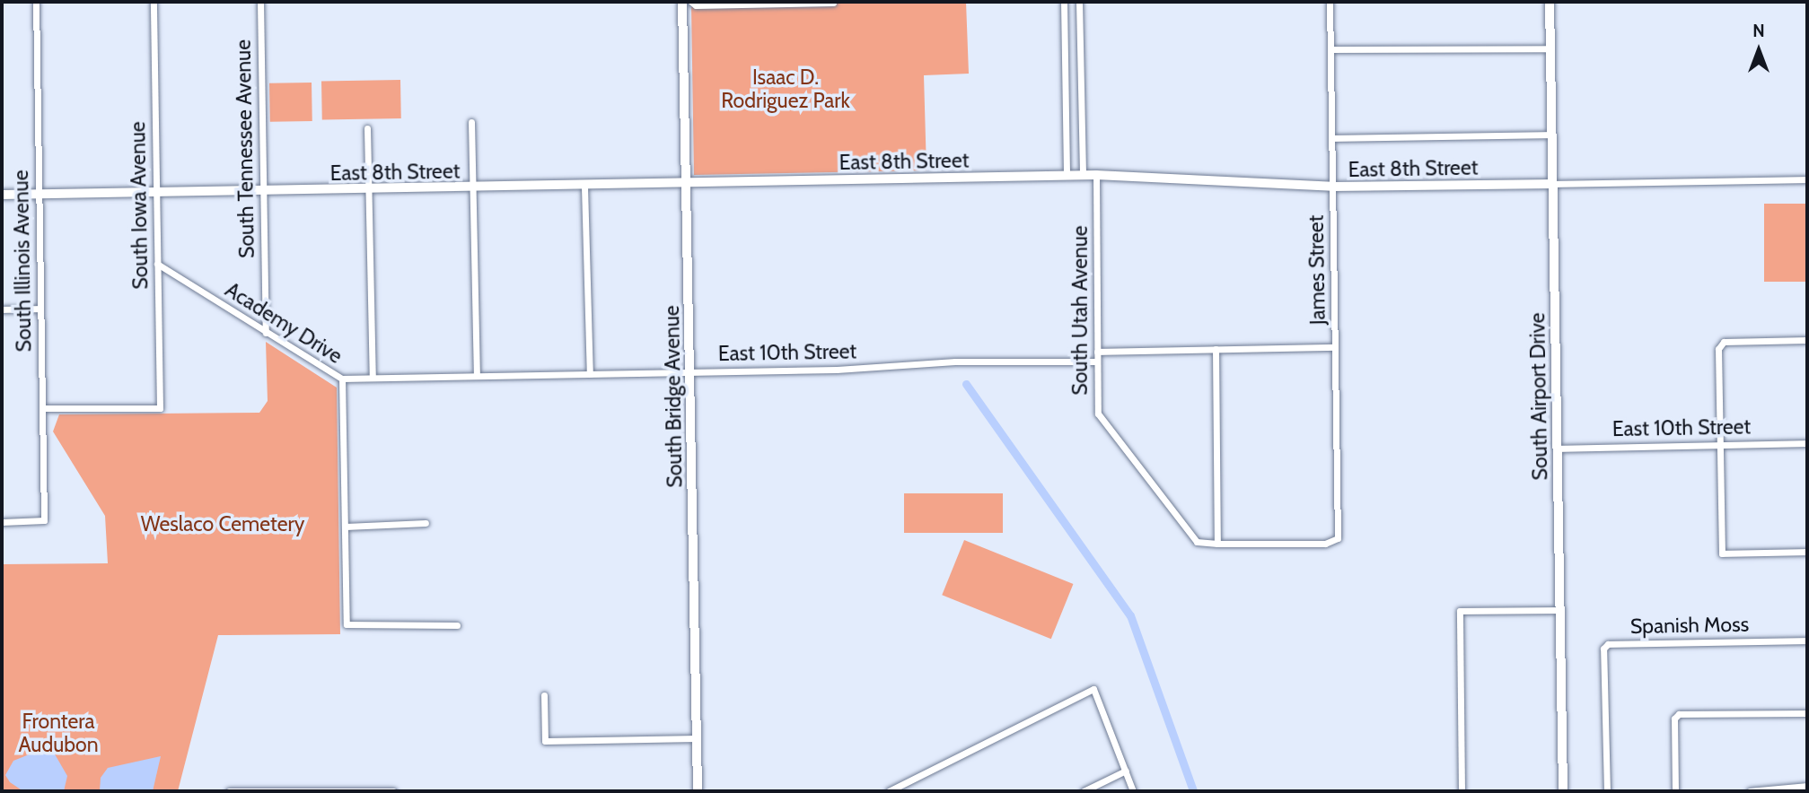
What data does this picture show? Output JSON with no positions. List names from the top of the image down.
{
  "streets": {
    "street": [
      "South Tennessee Avenue",
      "East 8th Street",
      "South Iowa Avenue",
      "South Illinois Avenue",
      "James Street",
      "South Utah Avenue",
      "Academy Drive",
      "East 10th Street",
      "South Bridge Avenue",
      "South Airport Drive",
      "Spanish Moss"
    ]
  },
  "crossings": [
    ["South Tennessee Avenue", "East 8th Street"],
    ["South Tennessee Avenue", "Academy Drive"],
    ["East 8th Street", "South Iowa Avenue"],
    ["East 8th Street", "South Illinois Avenue"],
    ["East 8th Street", "James Street"],
    ["East 8th Street", "South Utah Avenue"],
    ["East 8th Street", "South Bridge Avenue"],
    ["East 8th Street", "South Airport Drive"],
    ["South Iowa Avenue", "South Illinois Avenue"],
    ["South Iowa Avenue", "Academy Drive"],
    ["James Street", "South Utah Avenue"],
    ["South Utah Avenue", "East 10th Street"],
    ["Academy Drive", "East 10th Street"],
    ["East 10th Street", "South Bridge Avenue"],
    ["East 10th Street", "South Airport Drive"]
  ],
  "parks": ["Isaac D. Rodriguez Park", "Weslaco Cemetery", "Frontera Audubon"],
  "north": "top"
}
